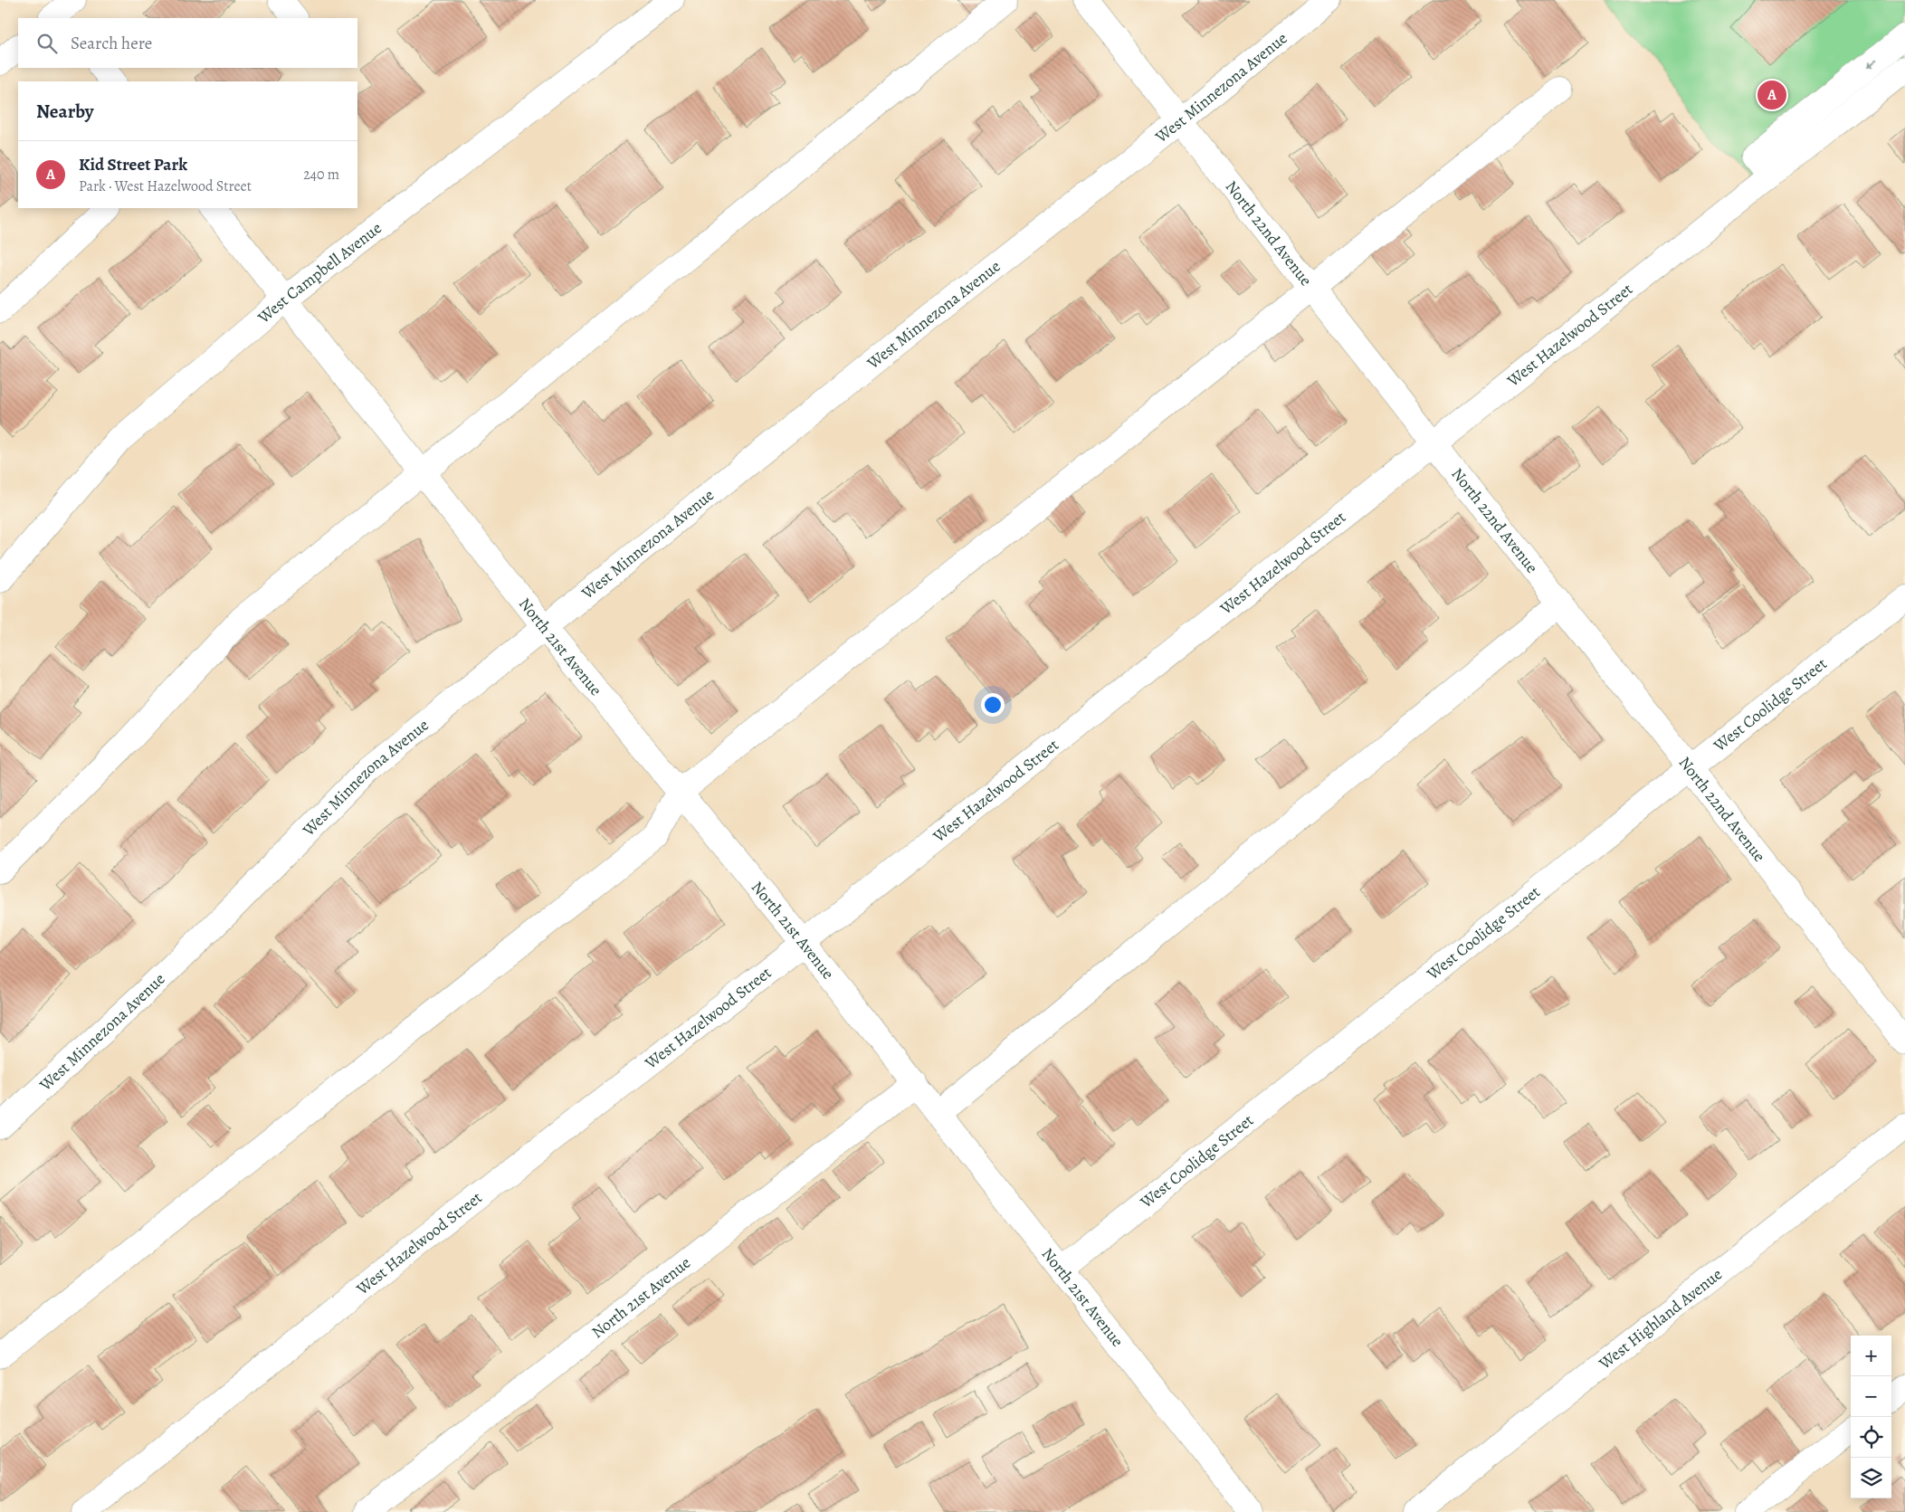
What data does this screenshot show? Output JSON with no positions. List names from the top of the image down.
{
  "streets": {
    "street": [
      "West Minnezona Avenue",
      "North 22nd Avenue",
      "West Campbell Avenue",
      "West Hazelwood Street",
      "North 21st Avenue",
      "West Coolidge Street",
      "West Highland Avenue"
    ]
  },
  "crossings": [
    ["West Minnezona Avenue", "North 22nd Avenue"],
    ["West Minnezona Avenue", "North 21st Avenue"],
    ["North 22nd Avenue", "West Hazelwood Street"],
    ["North 22nd Avenue", "West Coolidge Street"],
    ["West Campbell Avenue", "North 21st Avenue"],
    ["West Hazelwood Street", "North 21st Avenue"],
    ["North 21st Avenue", "West Coolidge Street"]
  ],
  "page": {
    "search": "Search here",
    "pins": "A",
    "heading": "Nearby",
    "list": [
      {
        "mark": "A",
        "name": "Kid Street Park",
        "note": "Park · West Hazelwood Street",
        "value": "240 m"
      }
    ],
    "map_buttons": ["+", "−"]
  }
}
